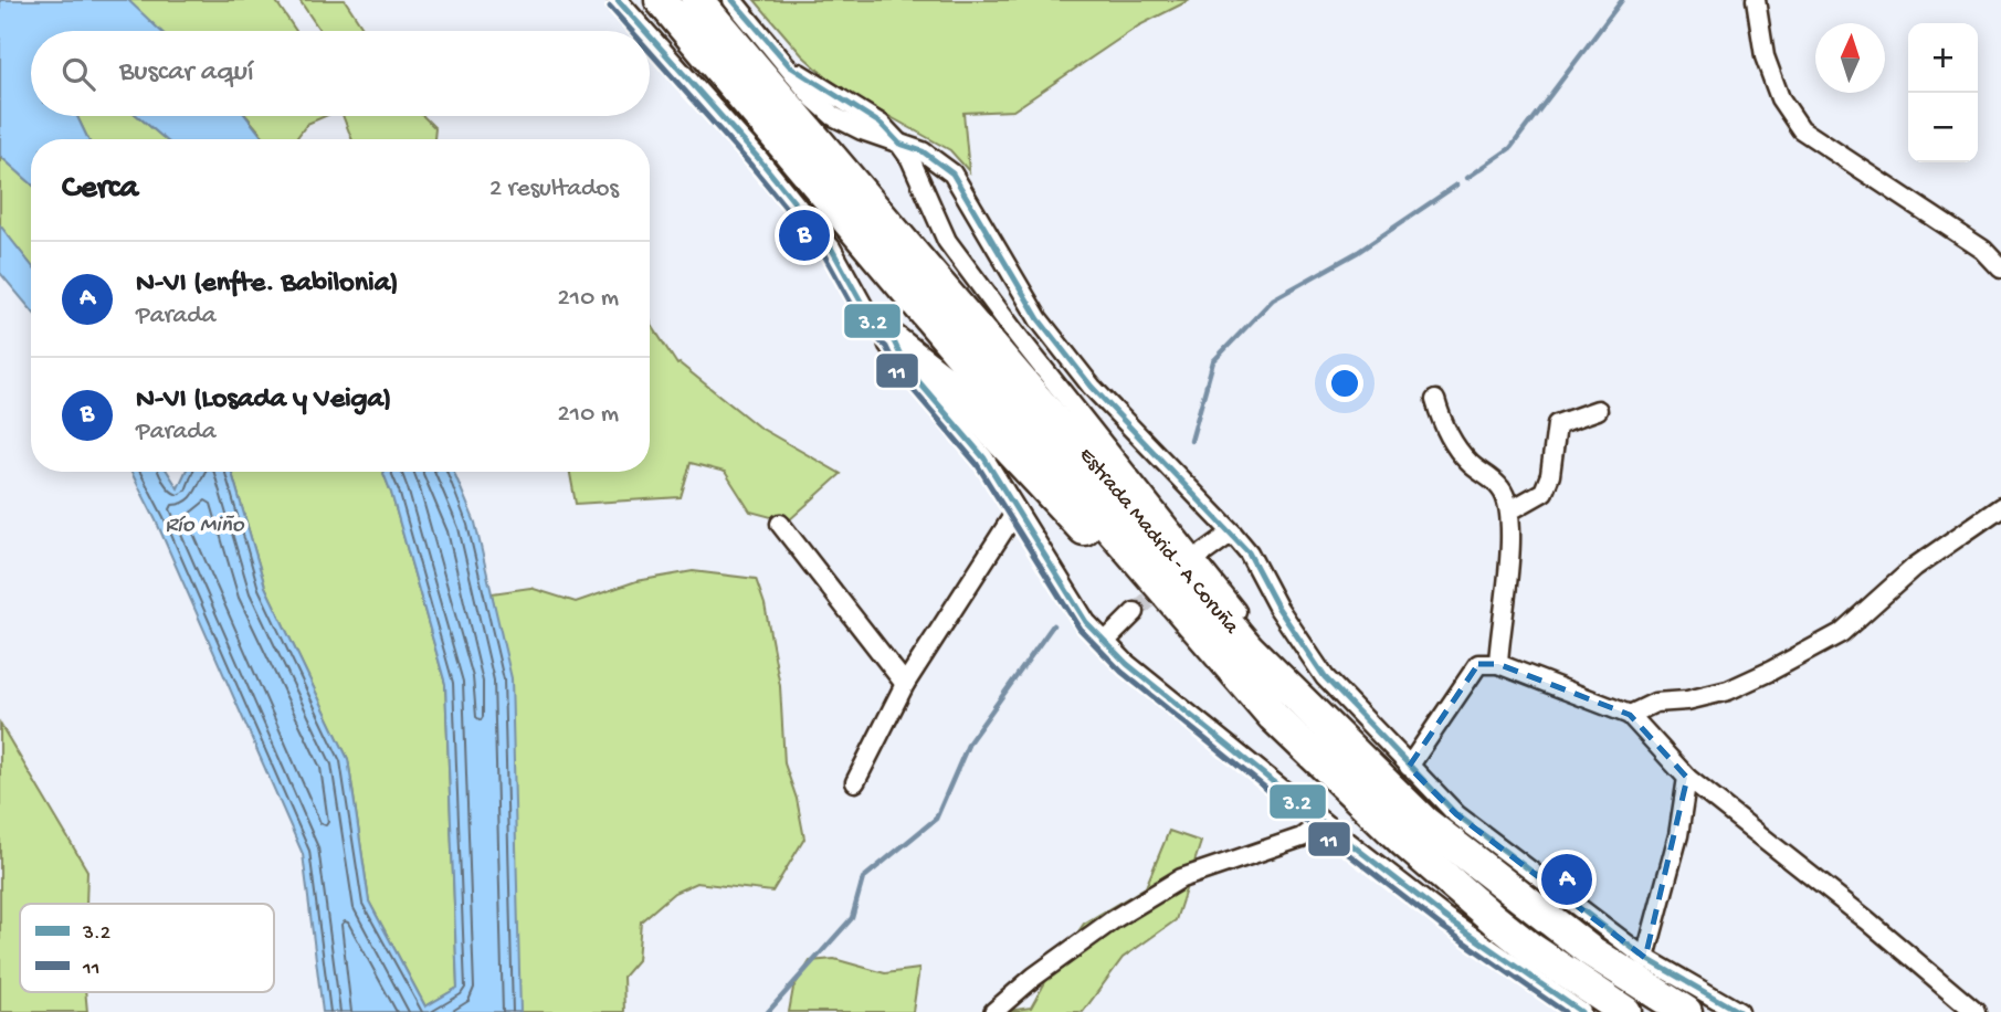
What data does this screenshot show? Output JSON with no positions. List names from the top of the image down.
{
  "streets": {
    "highway": ["Estrada Madrid - A Coruña"]
  },
  "water": ["Río Miño"],
  "lines": ["transit line 3.2", "transit line 11"],
  "legend": ["3.2", "11"],
  "north": "top",
  "page": {
    "map_buttons": ["+", "−"],
    "search": "Buscar aquí",
    "heading": ["Cerca", "2 resultados"],
    "pins": ["B", "A"],
    "list": [
      {
        "mark": "A",
        "name": "N-VI (enfte. Babilonia)",
        "note": "Parada",
        "value": "210 m"
      },
      {
        "mark": "B",
        "name": "N-VI (Losada y Veiga)",
        "note": "Parada",
        "value": "210 m"
      }
    ]
  }
}
